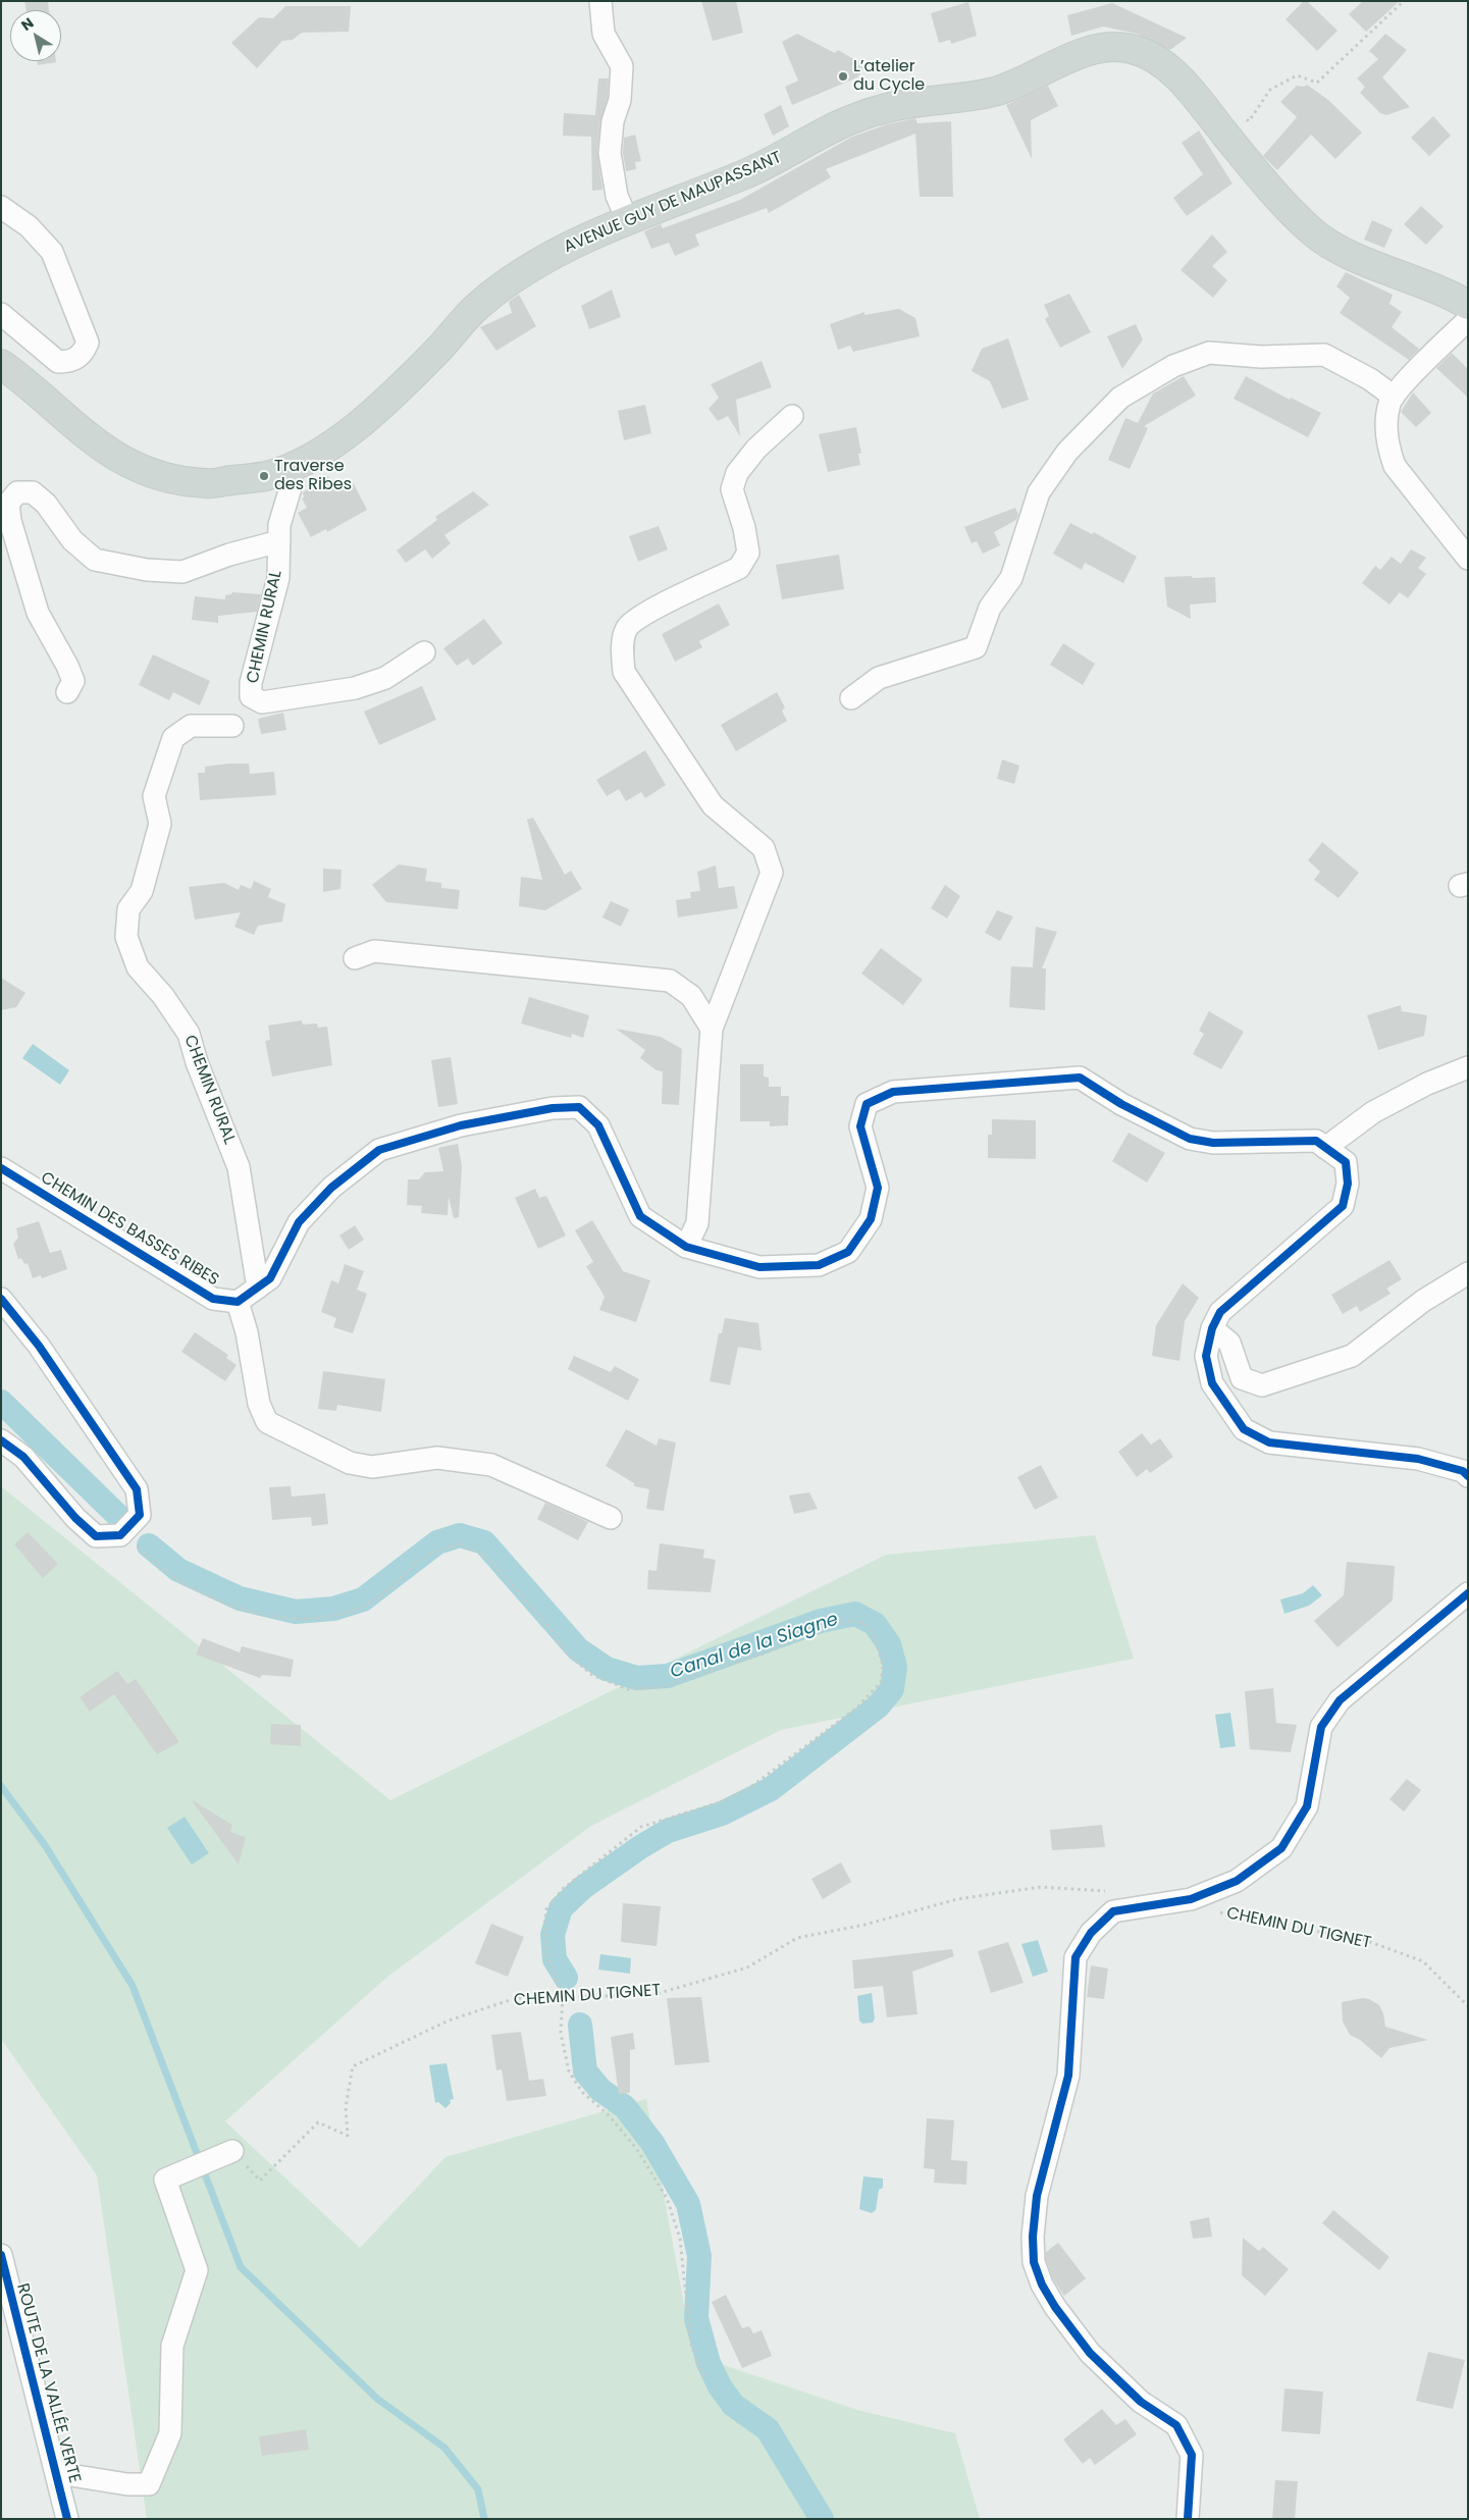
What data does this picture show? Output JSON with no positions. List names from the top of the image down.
{
  "streets": {
    "main road": ["AVENUE GUY DE MAUPASSANT"],
    "street": ["CHEMIN RURAL", "CHEMIN DES BASSES RIBES", "ROUTE DE LA VALLÉE VERTE"],
    "path": ["CHEMIN DU TIGNET"]
  },
  "crossings": [
    ["AVENUE GUY DE MAUPASSANT", "CHEMIN RURAL"]
  ],
  "water": ["Canal de la Siagne"],
  "places": ["L’atelier du Cycle", "Traverse des Ribes"],
  "north": "top left"
}
